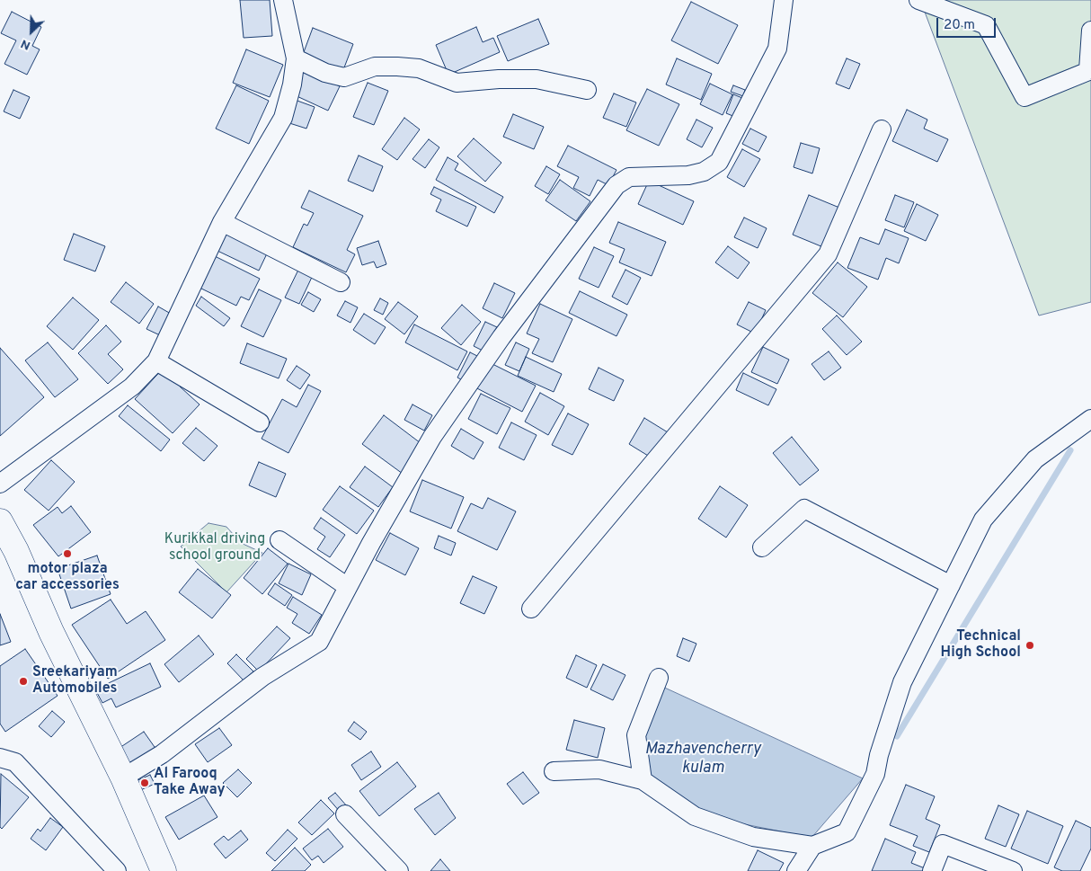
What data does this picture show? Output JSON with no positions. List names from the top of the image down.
{
  "water": ["Mazhavencherry kulam"],
  "parks": ["Kurikkal driving school ground"],
  "places": [
    "motor plaza car accessories",
    "Technical High School",
    "Sreekariyam Automobiles",
    "Al Farooq Take Away"
  ],
  "scale_bar": "20 m",
  "north": "bottom left"
}
